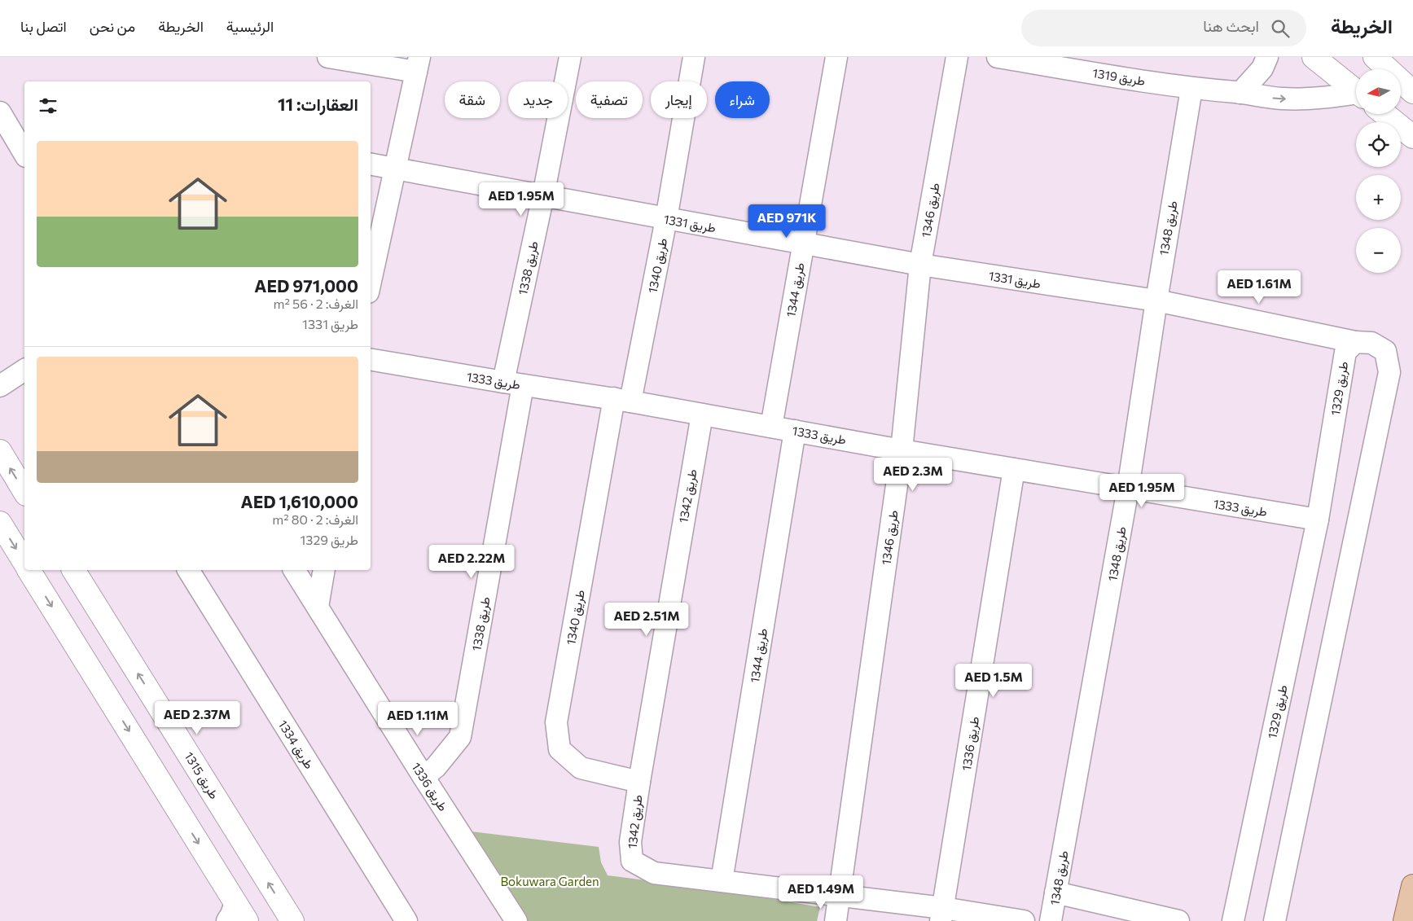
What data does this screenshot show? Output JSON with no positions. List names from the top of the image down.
{
  "streets": {
    "street": [
      "طريق 1319",
      "طريق 1346",
      "طريق 1331",
      "طريق 1348",
      "طريق 1340",
      "طريق 1338",
      "طريق 1344",
      "طريق 1333",
      "طريق 1329",
      "طريق 1342",
      "طريق 1336",
      "طريق 1334",
      "طريق 1315"
    ]
  },
  "crossings": [
    ["طريق 1319", "طريق 1348"],
    ["طريق 1346", "طريق 1331"],
    ["طريق 1346", "طريق 1333"],
    ["طريق 1346", "طريق 1342"],
    ["طريق 1331", "طريق 1348"],
    ["طريق 1331", "طريق 1340"],
    ["طريق 1331", "طريق 1338"],
    ["طريق 1331", "طريق 1344"],
    ["طريق 1331", "طريق 1329"],
    ["طريق 1348", "طريق 1333"],
    ["طريق 1340", "طريق 1333"],
    ["طريق 1340", "طريق 1342"],
    ["طريق 1338", "طريق 1333"],
    ["طريق 1338", "طريق 1336"],
    ["طريق 1344", "طريق 1333"],
    ["طريق 1344", "طريق 1342"],
    ["طريق 1333", "طريق 1329"],
    ["طريق 1333", "طريق 1342"],
    ["طريق 1333", "طريق 1336"],
    ["طريق 1342", "طريق 1336"]
  ],
  "parks": ["Bokuwara Garden"],
  "north": "left",
  "page": {
    "header": "الخريطة",
    "search": "ابحث هنا",
    "nav": [
      "الرئيسية",
      "الخريطة",
      "من نحن",
      "اتصل بنا"
    ],
    "map_buttons": ["+", "−"],
    "chip": [
      "شراء",
      "إيجار",
      "تصفية",
      "جديد",
      "شقة"
    ],
    "heading": "العقارات: 11",
    "list": [
      {
        "name": "AED 971,000",
        "note": "الغرف: 2 · 56 m² · طريق 1331"
      },
      {
        "name": "AED 1,610,000",
        "note": "الغرف: 2 · 80 m² · طريق 1329"
      }
    ],
    "price": [
      "AED 1.95M",
      "AED 971K",
      "AED 1.61M",
      "AED 2.3M",
      "AED 1.95M",
      "AED 2.22M",
      "AED 2.51M",
      "AED 1.5M",
      "AED 2.37M",
      "AED 1.11M",
      "AED 1.49M"
    ]
  }
}
